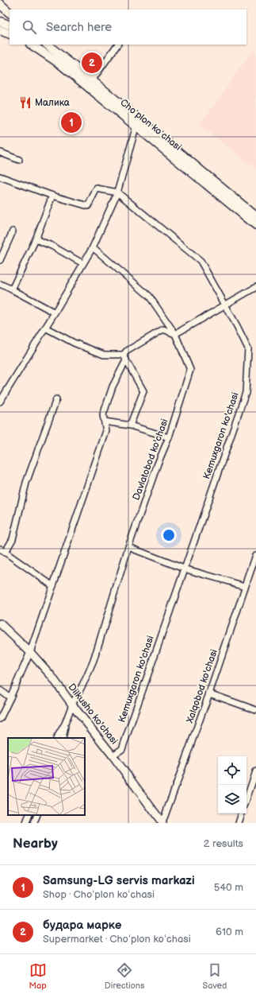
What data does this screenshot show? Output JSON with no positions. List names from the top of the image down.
{
  "streets": {
    "main road": ["Choʻplon koʻchasi"],
    "street": [
      "Kemuxgaron ko'chasi",
      "Davlatobod ko'chasi",
      "Xalqobod ko'chasi",
      "Dilkusho ko'chasi"
    ]
  },
  "crossings": [
    ["Kemuxgaron ko'chasi", "Dilkusho ko'chasi"],
    ["Davlatobod ko'chasi", "Dilkusho ko'chasi"],
    ["Xalqobod ko'chasi", "Dilkusho ko'chasi"]
  ],
  "places": {
    "restaurant": ["Малика"]
  },
  "page": {
    "search": "Search here",
    "pins": ["2", "1"],
    "heading": ["Nearby", "2 results"],
    "list": [
      {
        "mark": "1",
        "name": "Samsung-LG servis markazi",
        "note": "Shop · Choʻplon koʻchasi",
        "value": "540 m"
      },
      {
        "mark": "2",
        "name": "будара марке",
        "note": "Supermarket · Choʻplon koʻchasi",
        "value": "610 m"
      }
    ],
    "nav": ["Map", "Directions", "Saved"]
  }
}
